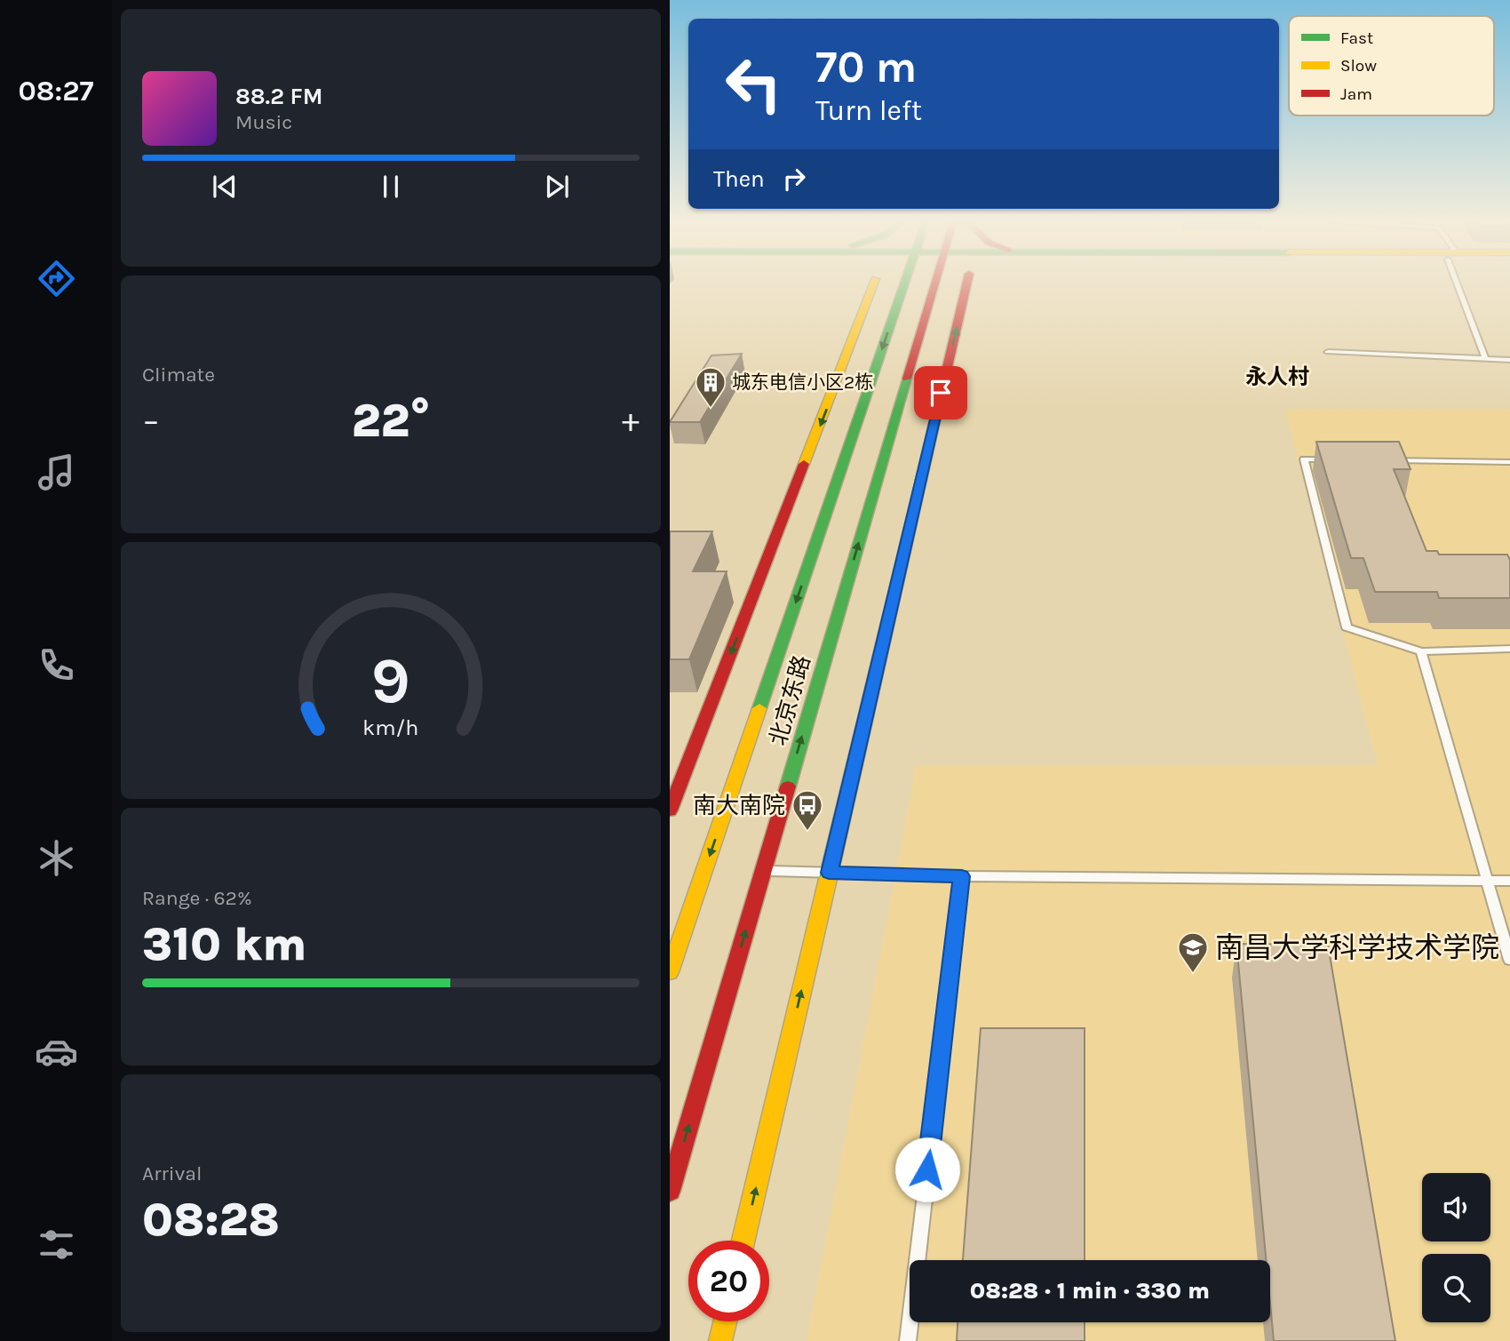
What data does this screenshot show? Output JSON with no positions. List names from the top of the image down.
{
  "streets": {
    "main road": ["北京东路"]
  },
  "districts": ["永人村"],
  "places": {
    "building": ["城东电信小区2栋"],
    "bus stop": ["南大南院"],
    "school or university": ["南昌大学科学技术学院"]
  },
  "legend": ["Fast", "Slow", "Jam"],
  "page": {
    "tabs": "08:27",
    "turn": ["70 m", "Turn left"],
    "song": ["88.2 FM", "Music"],
    "then": "Then",
    "tile": [
      "Climate",
      ["Range · 62%", "310 km"],
      ["Arrival", "08:28"]
    ],
    "heat": ["−", "22°", "+"],
    "limit": "20",
    "trip": "08:28 · 1 min · 330 m",
    "gauge": ["9", "km/h"]
  }
}
